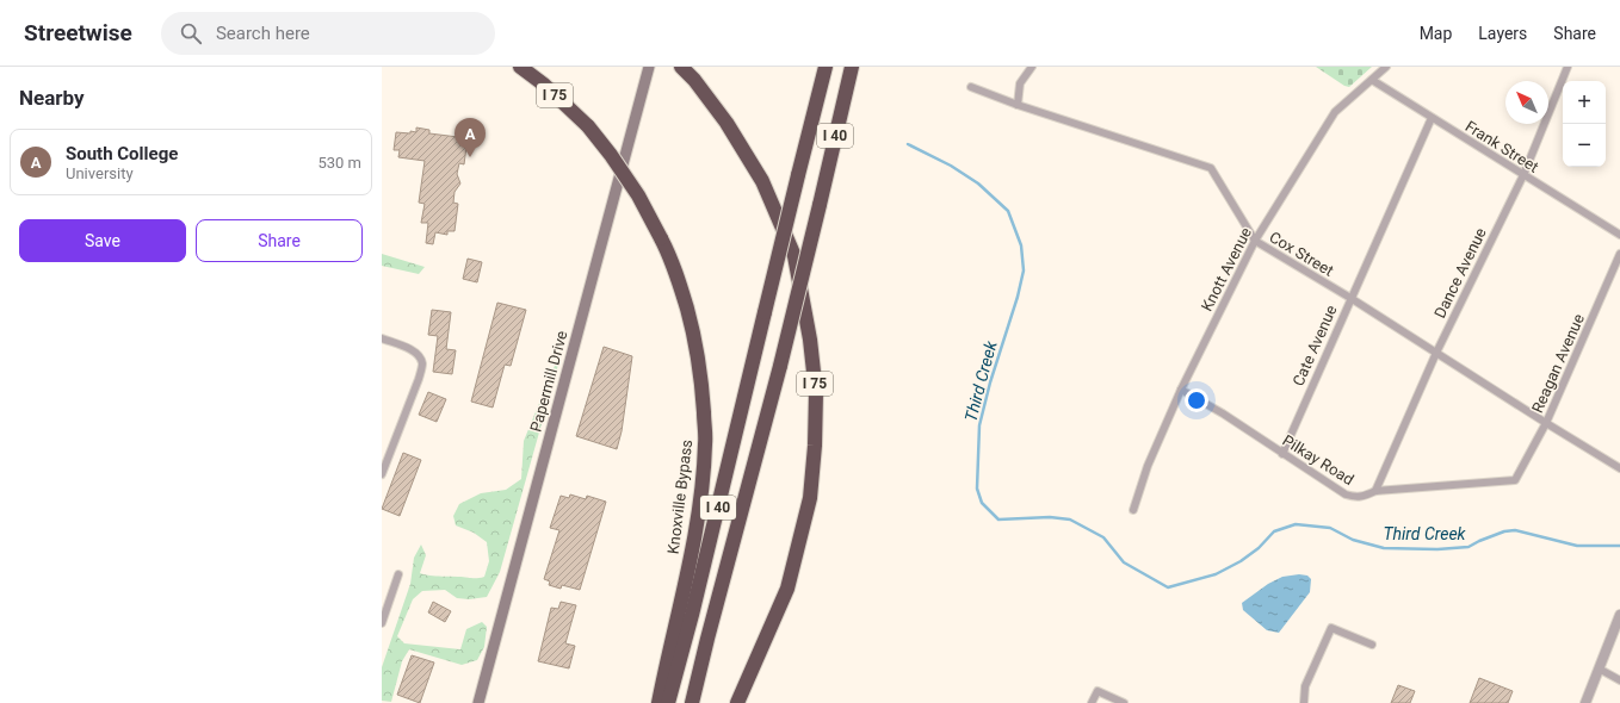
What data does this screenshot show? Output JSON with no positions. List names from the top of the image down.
{
  "streets": {
    "highway": ["I 75", "I 40", "Knoxville Bypass"],
    "main road": ["Papermill Drive"],
    "street": [
      "Frank Street",
      "Cox Street",
      "Knott Avenue",
      "Dance Avenue",
      "Cate Avenue",
      "Reagan Avenue",
      "Pilkay Road"
    ]
  },
  "crossings": [
    ["Frank Street", "Knott Avenue"],
    ["Frank Street", "Dance Avenue"],
    ["Frank Street", "Cate Avenue"],
    ["Cox Street", "Knott Avenue"],
    ["Cox Street", "Dance Avenue"],
    ["Cox Street", "Cate Avenue"],
    ["Cox Street", "Reagan Avenue"],
    ["Knott Avenue", "Pilkay Road"],
    ["Dance Avenue", "Pilkay Road"],
    ["Cate Avenue", "Pilkay Road"],
    ["Reagan Avenue", "Pilkay Road"]
  ],
  "water": ["Third Creek"],
  "north": "top left",
  "page": {
    "header": "Streetwise",
    "search": "Search here",
    "nav": ["Map", "Layers", "Share"],
    "heading": "Nearby",
    "map_buttons": ["+", "−"],
    "pins": "A",
    "list": [
      {
        "mark": "A",
        "name": "South College",
        "note": "University",
        "value": "530 m"
      }
    ],
    "buttons": ["Save", "Share"]
  }
}
